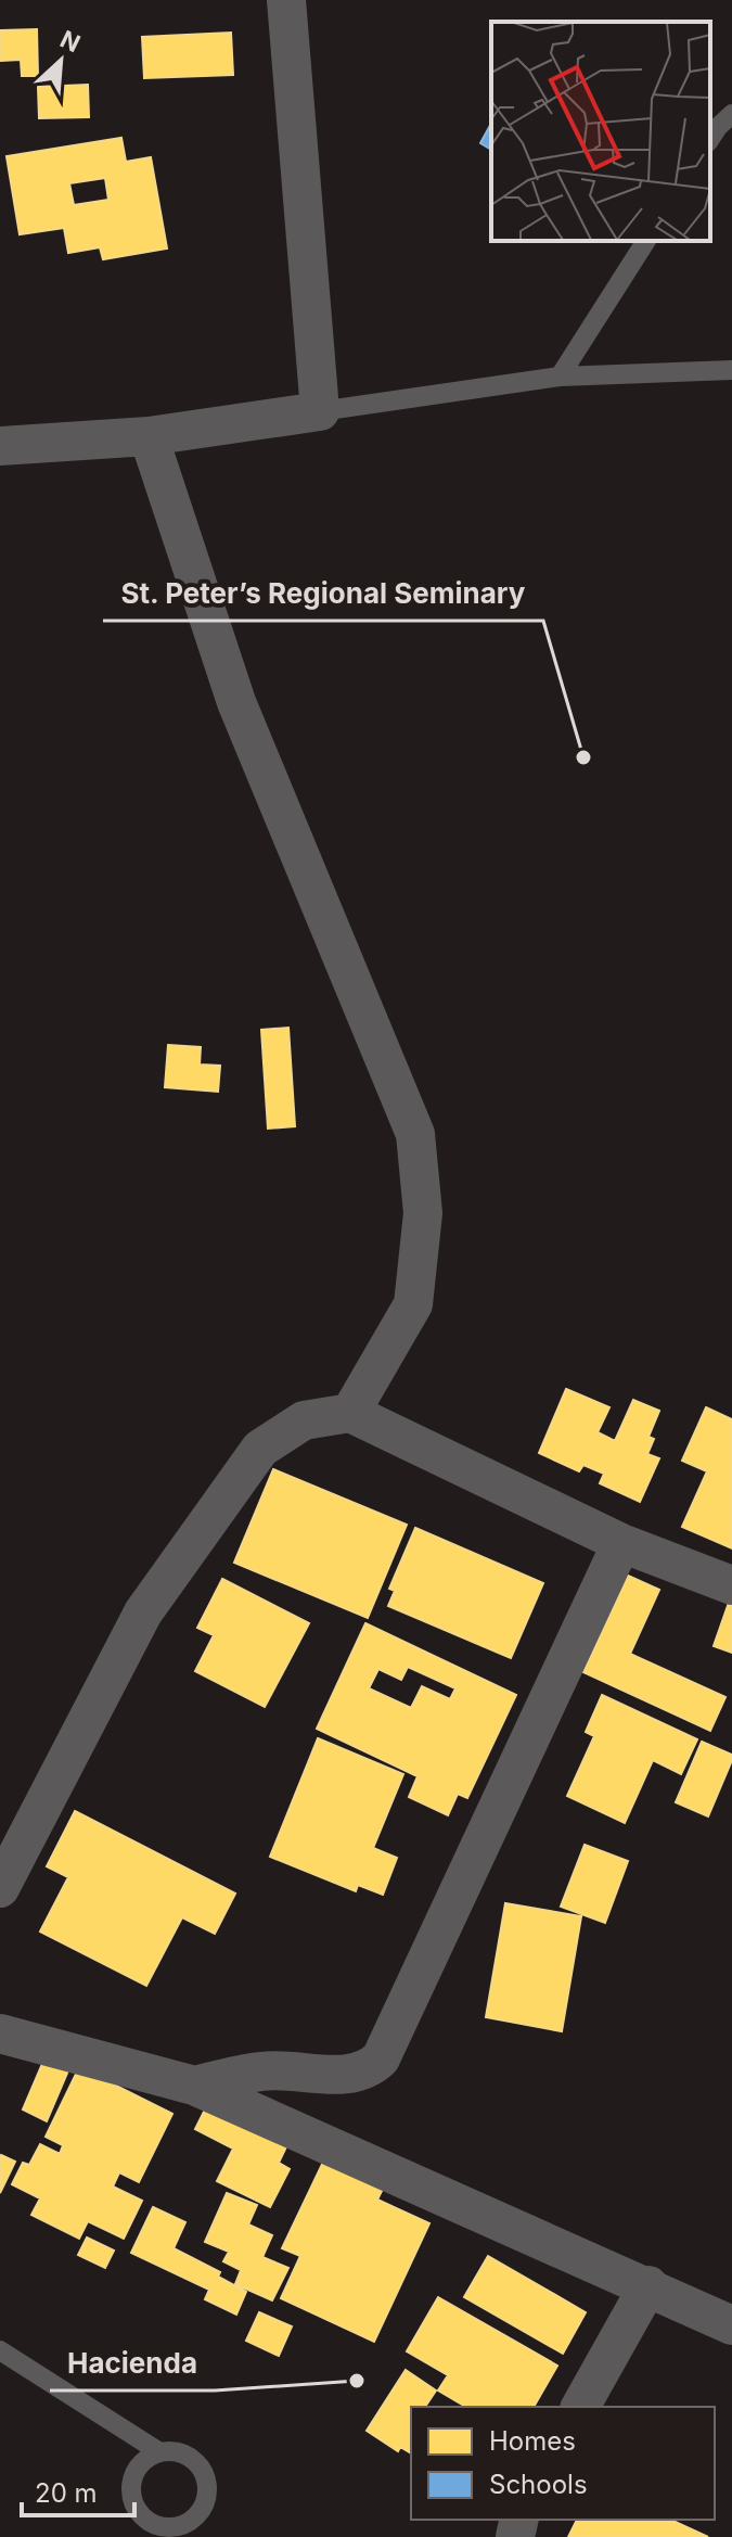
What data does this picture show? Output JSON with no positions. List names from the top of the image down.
{
  "places": ["St. Peter’s Regional Seminary", "Hacienda"],
  "legend": ["Homes", "Schools"],
  "scale_bar": "20 m",
  "north": "top right"
}
